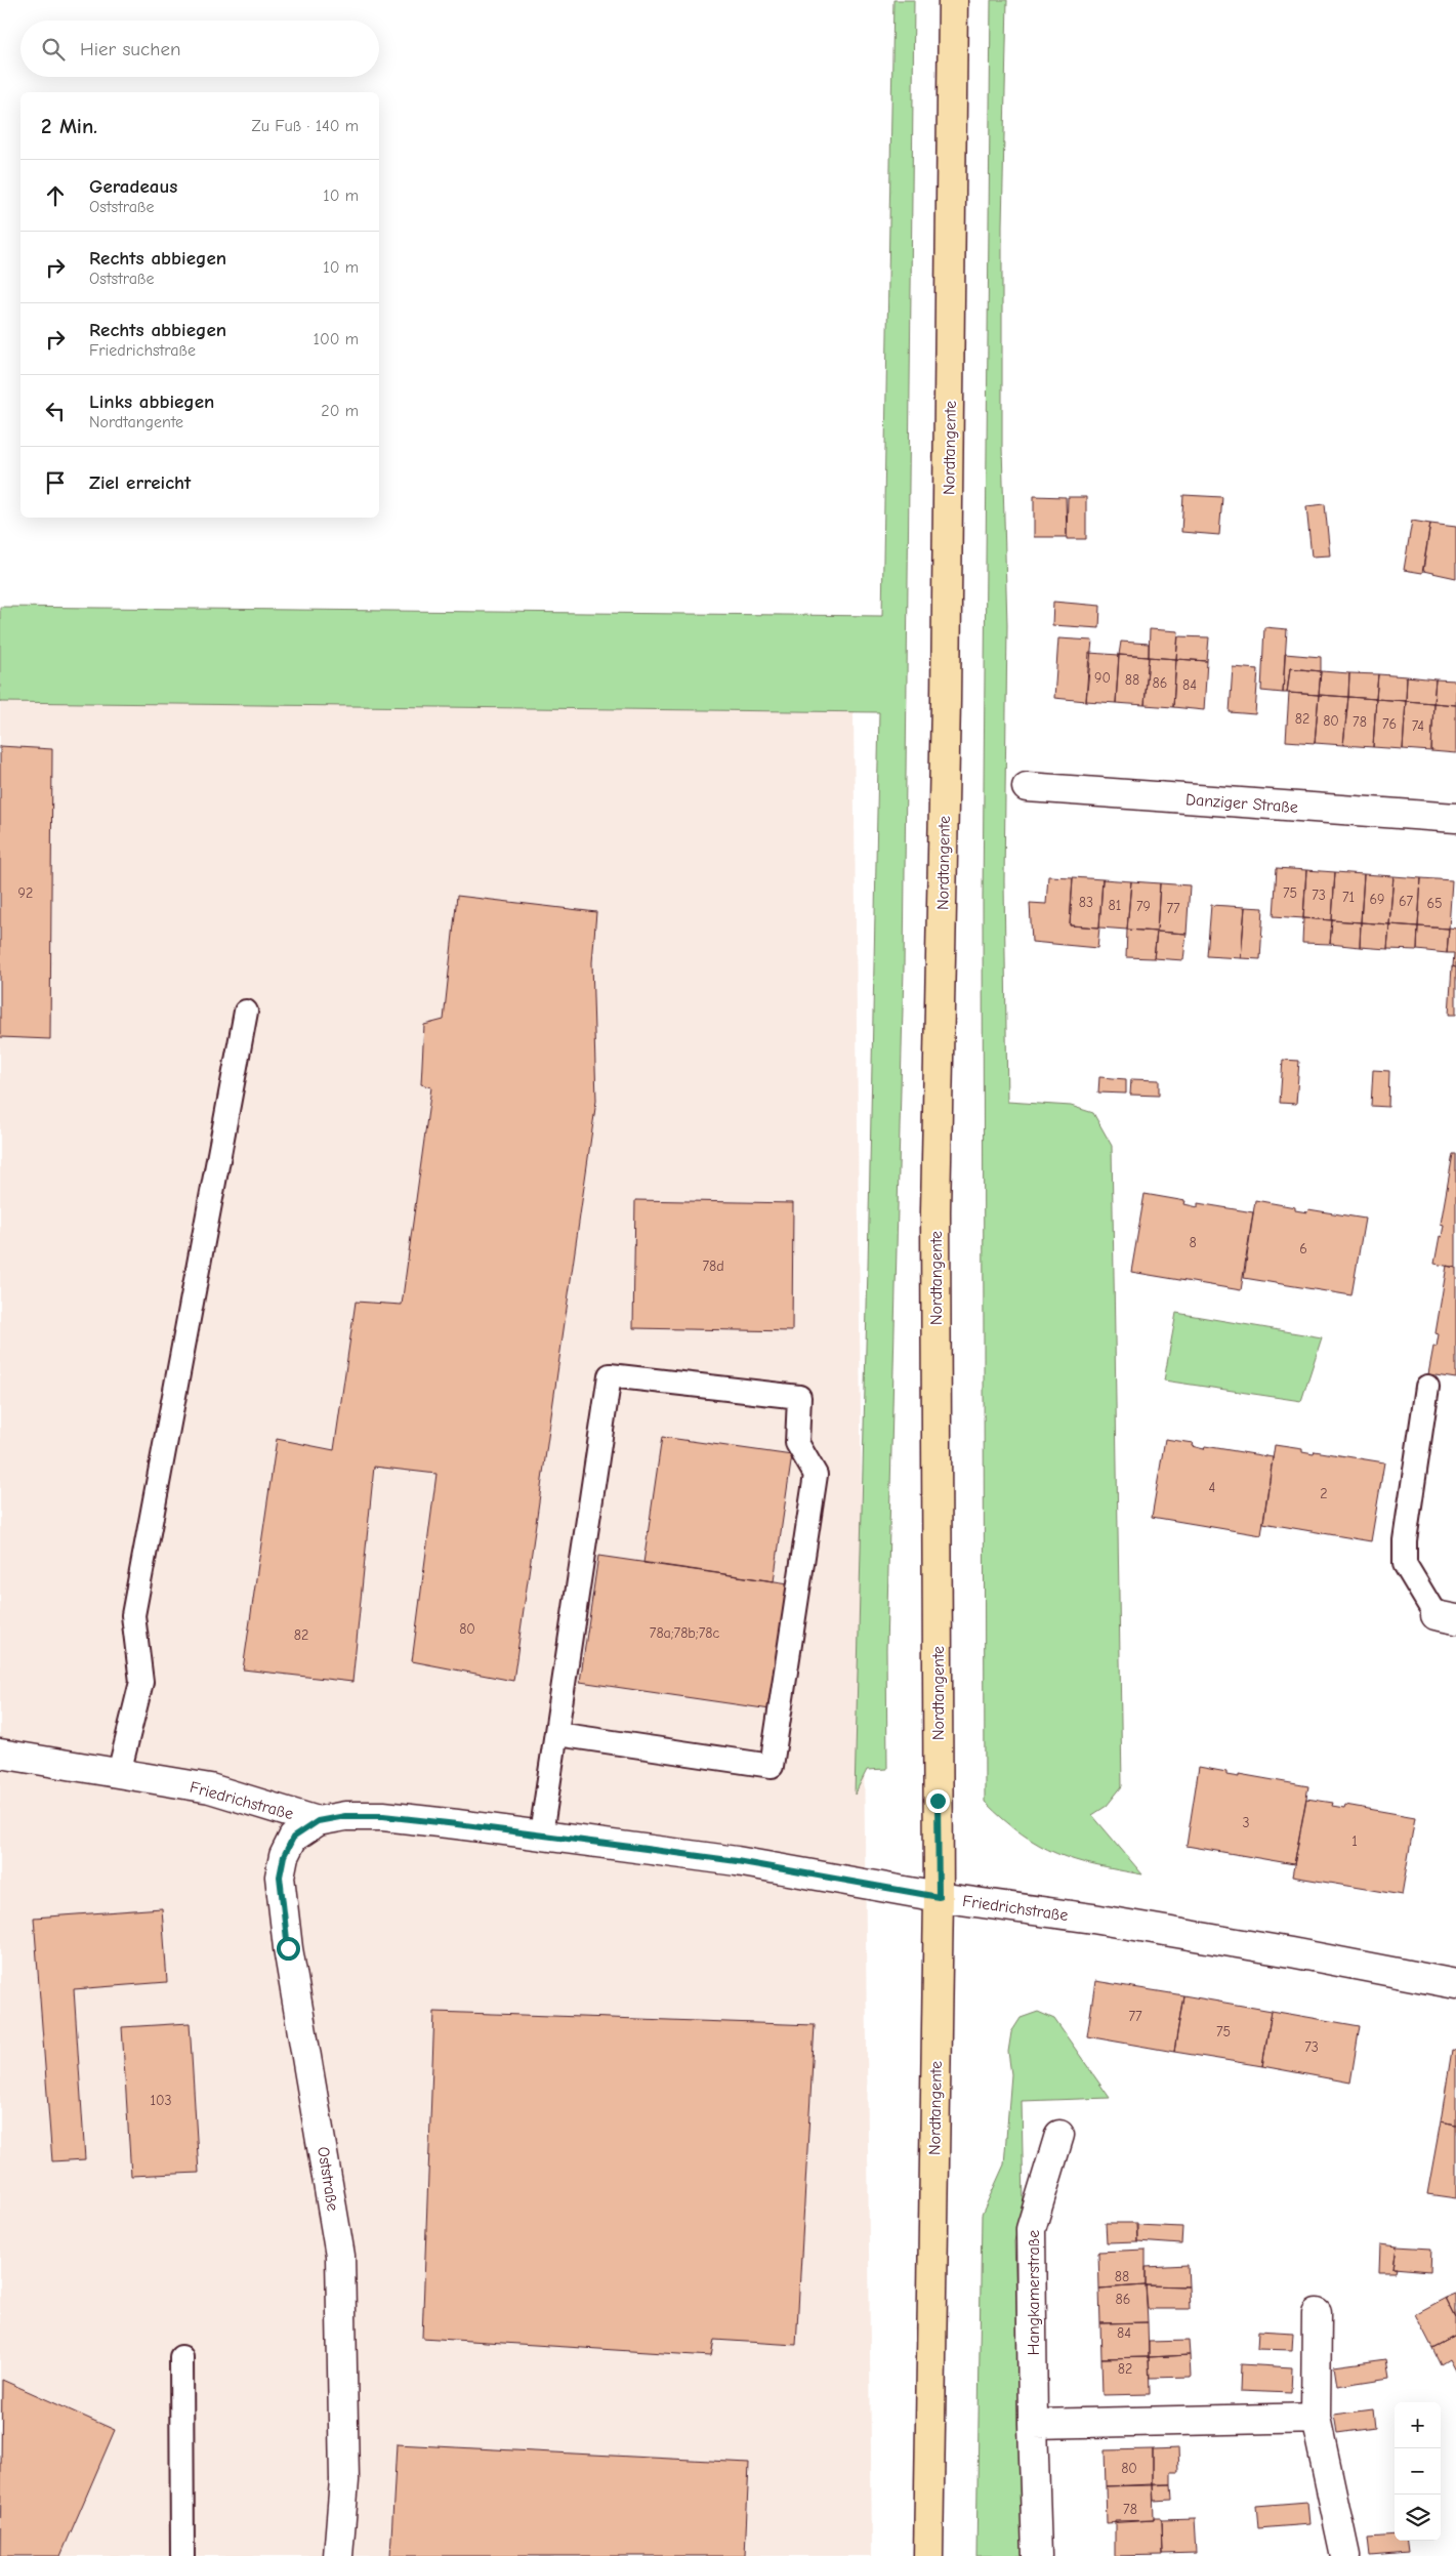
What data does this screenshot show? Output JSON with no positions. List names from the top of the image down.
{
  "streets": {
    "main road": ["Nordtangente"],
    "street": [
      "Danziger Straße",
      "Friedrichstraße",
      "Oststraße",
      "Hangkamerstraße"
    ]
  },
  "crossings": [
    ["Nordtangente", "Friedrichstraße"],
    ["Friedrichstraße", "Oststraße"]
  ],
  "house_numbers": [
    "90",
    "88",
    "86",
    "84",
    "82",
    "80",
    "78",
    "76",
    "74",
    "92",
    "75",
    "73",
    "71",
    "69",
    "67",
    "83",
    "65",
    "81",
    "79",
    "77",
    "8",
    "6",
    "78d",
    "4",
    "2",
    "80",
    "78a;78b;78c",
    "82",
    "3",
    "1",
    "77",
    "75",
    "73",
    "103",
    "88",
    "86",
    "84",
    "82",
    "80",
    "78"
  ],
  "page": {
    "search": "Hier suchen",
    "heading": ["2 Min.", "Zu Fuß · 140 m"],
    "list": [
      ["Geradeaus", "Oststraße", "10 m"],
      ["Rechts abbiegen", "Oststraße", "10 m"],
      ["Rechts abbiegen", "Friedrichstraße", "100 m"],
      ["Links abbiegen", "Nordtangente", "20 m"],
      "Ziel erreicht"
    ],
    "map_buttons": ["+", "−"]
  }
}
